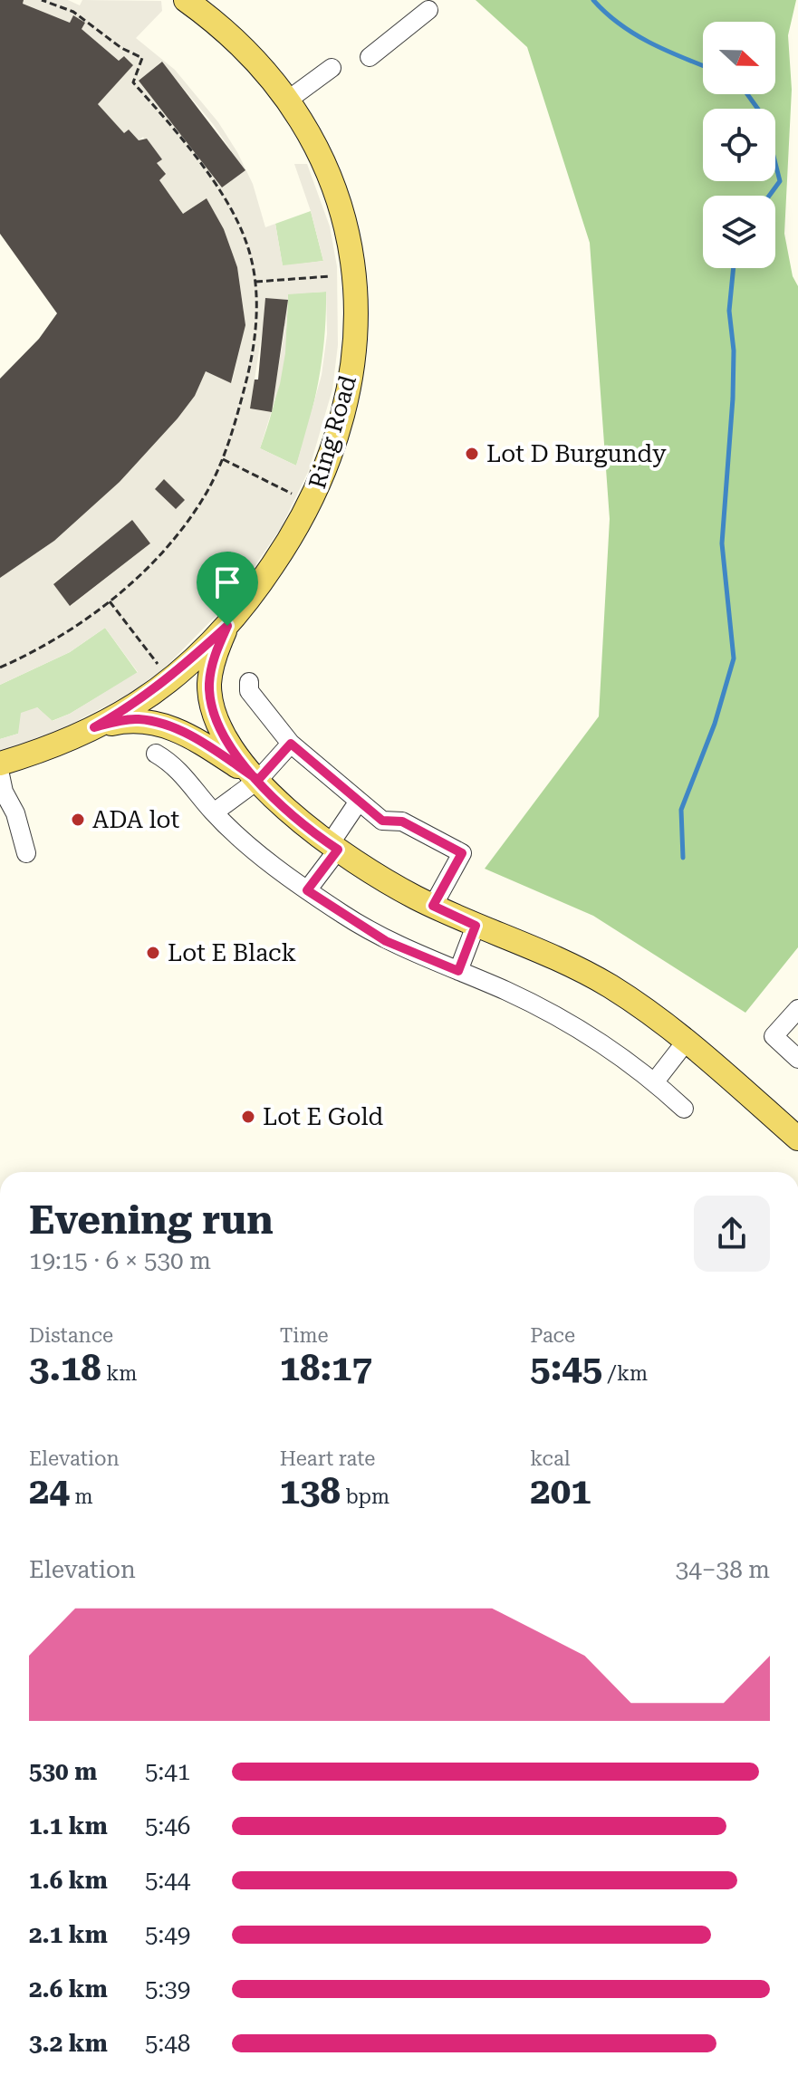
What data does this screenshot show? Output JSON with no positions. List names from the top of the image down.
{
  "streets": {
    "main road": ["Ring Road"]
  },
  "places": [
    "Lot D Burgundy",
    "ADA lot",
    "Lot E Black",
    "Lot E Gold"
  ],
  "north": "right",
  "page": {
    "heading": ["Evening run", "19:15 · 6 × 530 m"],
    "stats": [
      ["Distance", "3.18 km"],
      ["Time", "18:17"],
      ["Pace", "5:45 /km"],
      ["Elevation", "24 m"],
      ["Heart rate", "138 bpm"],
      ["kcal", "201"]
    ],
    "chart": ["Elevation", "34–38 m"],
    "list": [
      {
        "name": "530 m",
        "note": "5:41"
      },
      {
        "name": "1.1 km",
        "note": "5:46"
      },
      {
        "name": "1.6 km",
        "note": "5:44"
      },
      {
        "name": "2.1 km",
        "note": "5:49"
      },
      {
        "name": "2.6 km",
        "note": "5:39"
      },
      {
        "name": "3.2 km",
        "note": "5:48"
      }
    ]
  }
}
